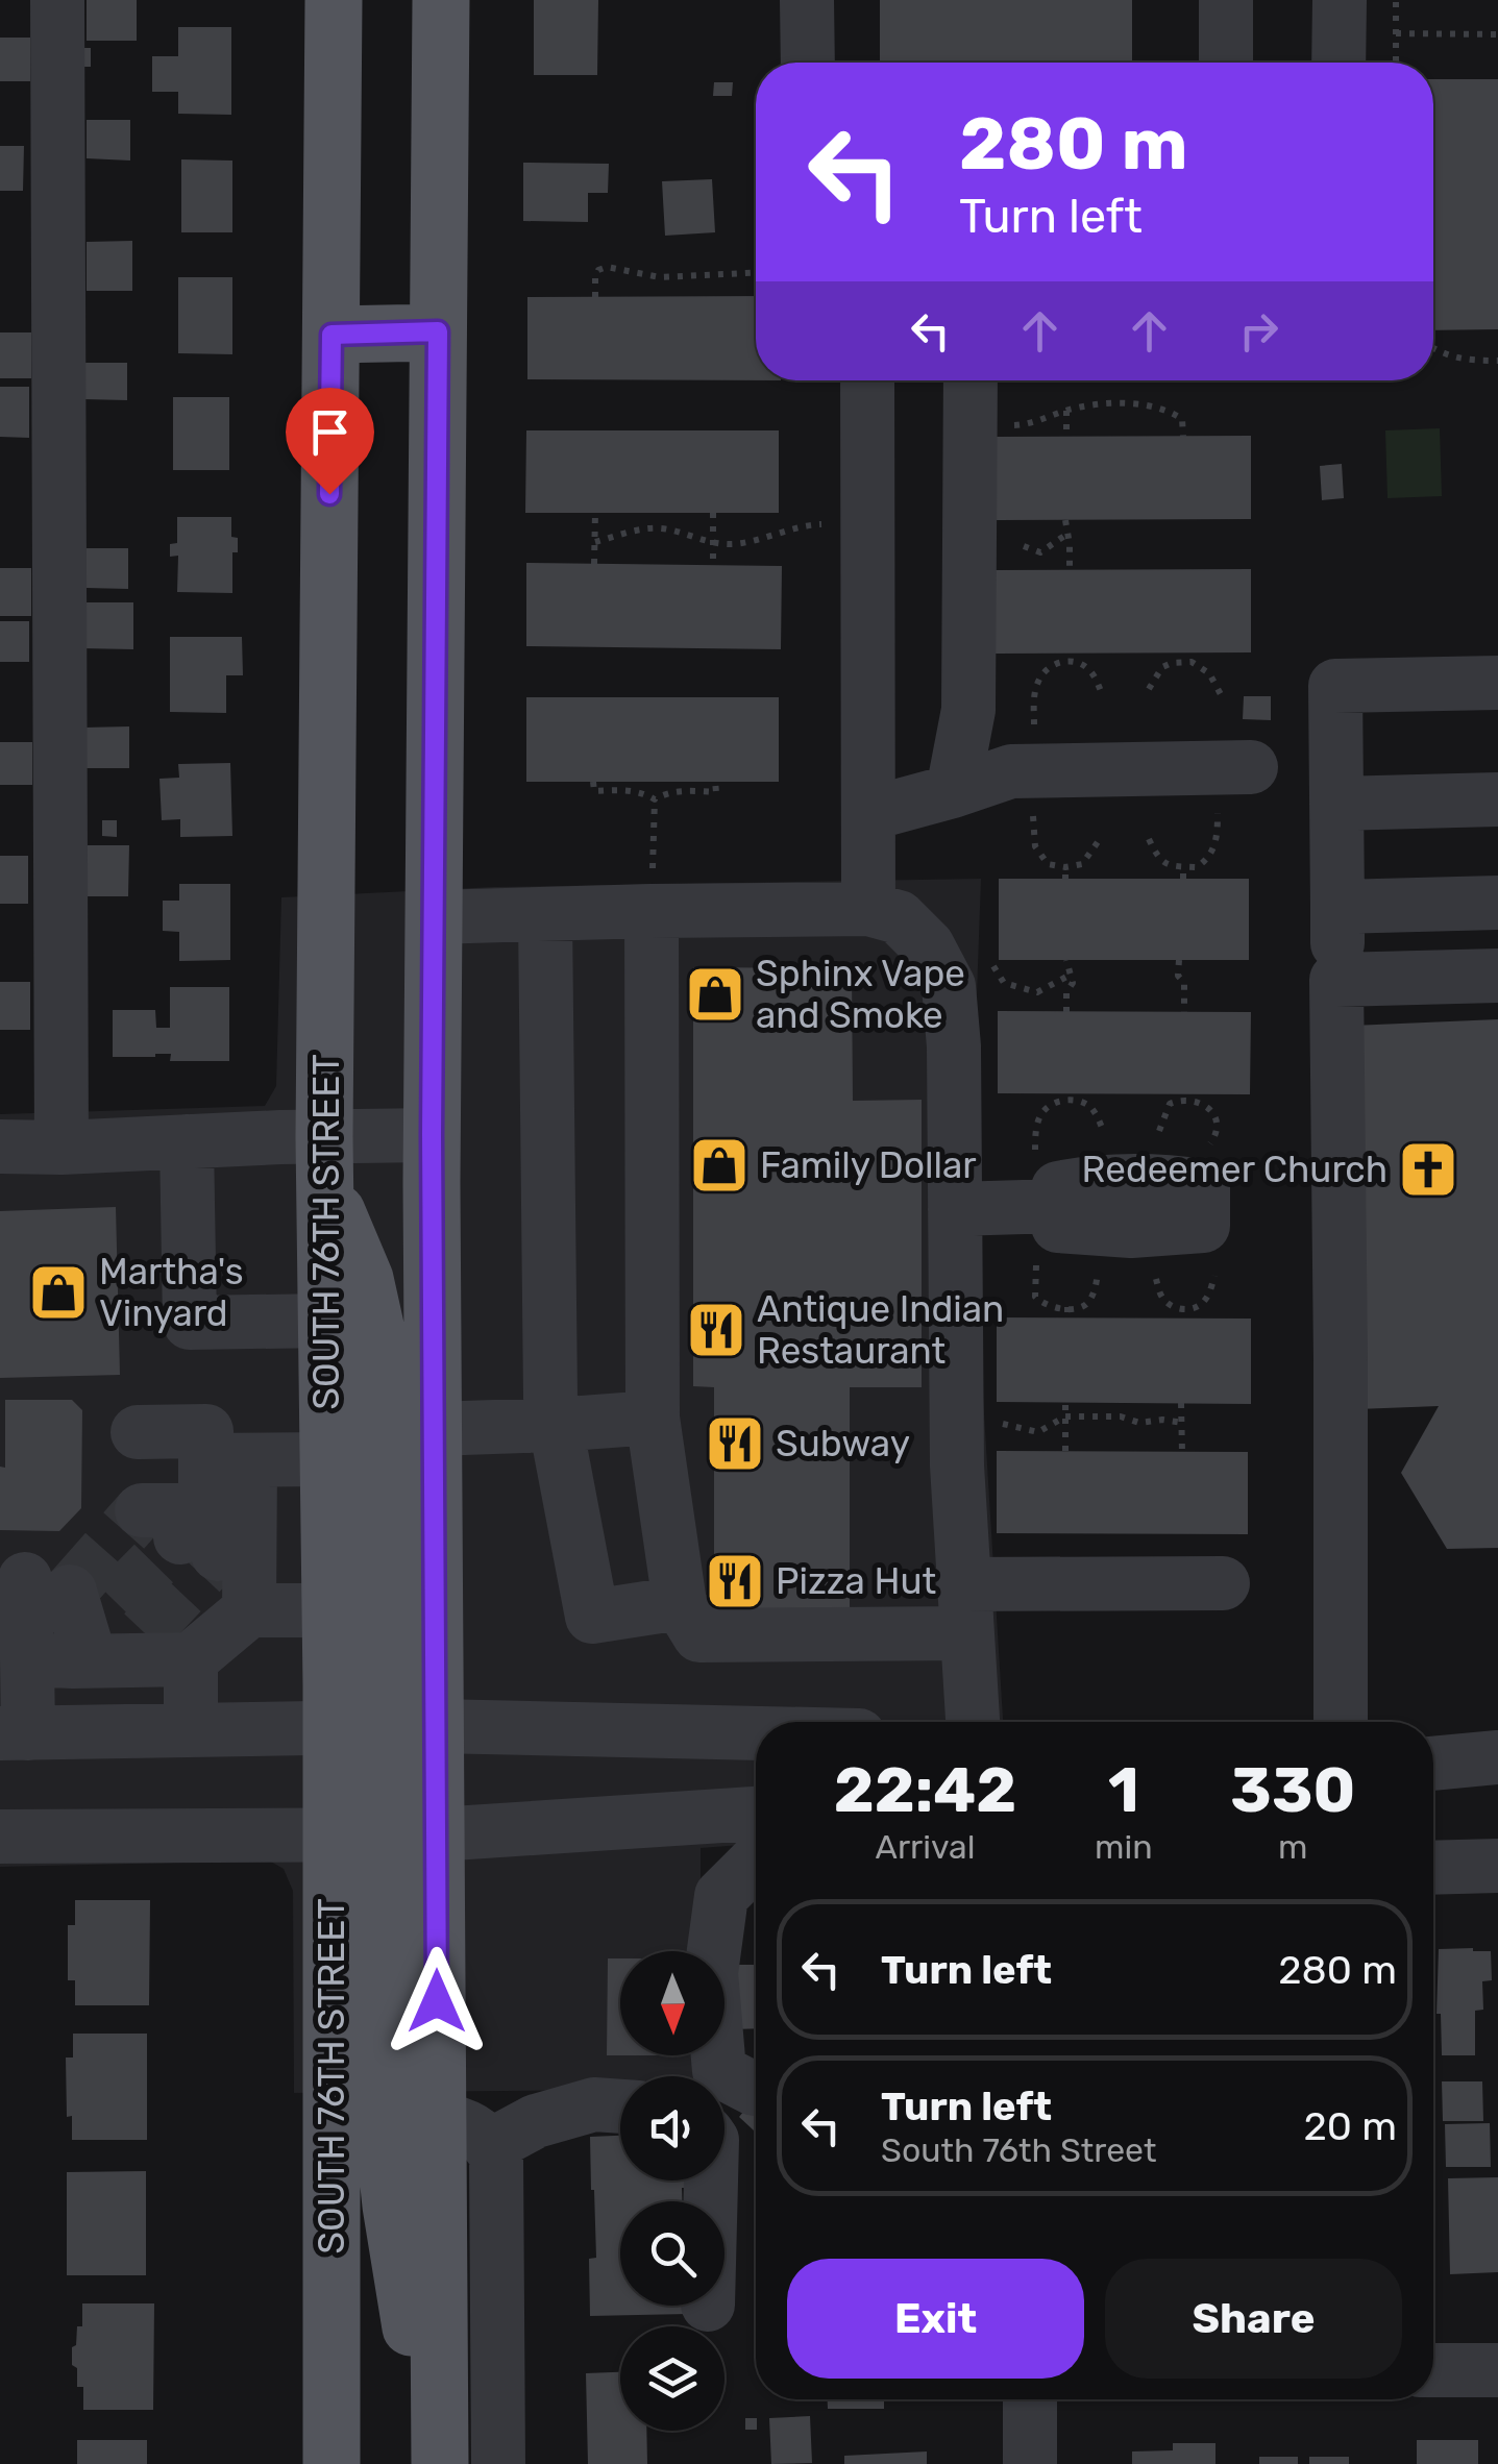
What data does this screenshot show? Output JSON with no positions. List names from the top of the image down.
{
  "streets": {
    "main road": ["SOUTH 76TH STREET"]
  },
  "places": {
    "shop": ["Sphinx Vape and Smoke", "Family Dollar", "Martha's Vinyard"],
    "church": ["Redeemer Church"],
    "restaurant": ["Antique Indian Restaurant", "Subway", "Pizza Hut"]
  },
  "north": "bottom",
  "page": {
    "turn": ["280 m", "Turn left"],
    "eta": [
      "22:42",
      "Arrival",
      "1",
      "min",
      "330",
      "m"
    ],
    "list": [
      {
        "name": "Turn left",
        "value": "280 m"
      },
      {
        "name": "Turn left",
        "note": "South 76th Street",
        "value": "20 m"
      }
    ],
    "buttons": ["Exit", "Share"]
  }
}
